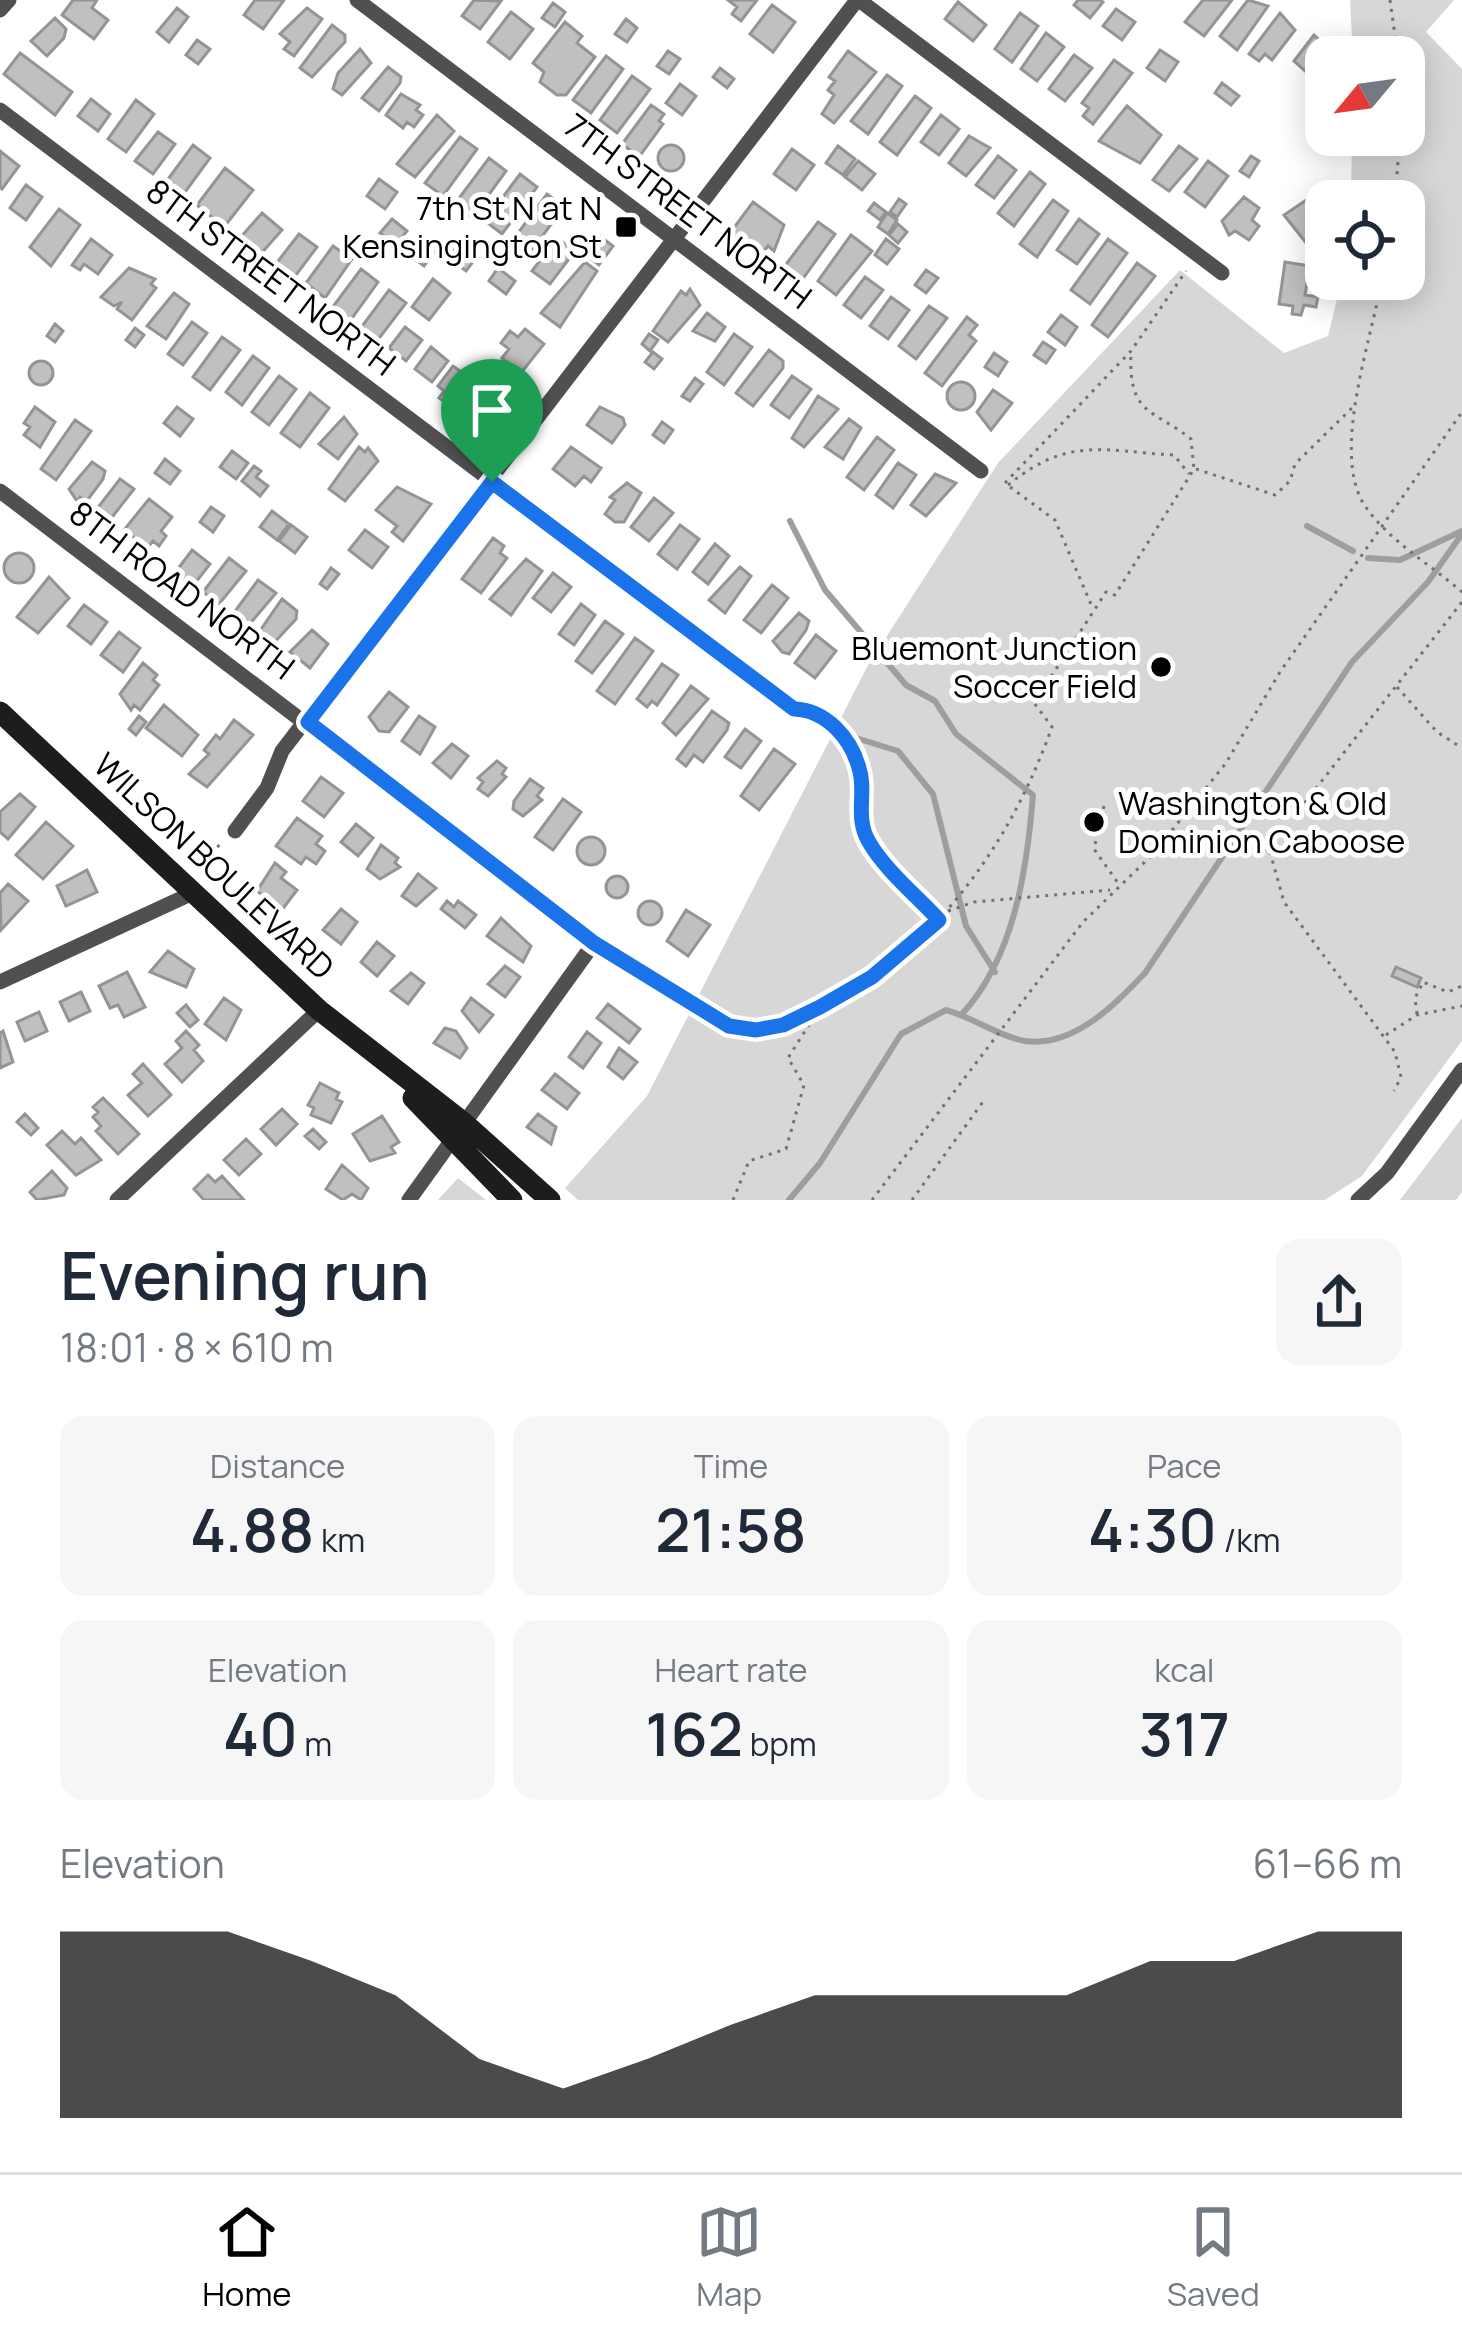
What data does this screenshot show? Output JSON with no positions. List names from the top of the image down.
{
  "streets": {
    "main road": ["WILSON BOULEVARD"],
    "street": ["7TH STREET NORTH", "8TH STREET NORTH", "8TH ROAD NORTH"]
  },
  "places": {
    "transit": ["7th St N at N Kensingington St"],
    "other": ["Bluemont Junction Soccer Field", "Washington & Old Dominion Caboose"]
  },
  "north": "bottom left",
  "page": {
    "heading": ["Evening run", "18:01 · 8 × 610 m"],
    "stats": [
      ["Distance", "4.88 km"],
      ["Time", "21:58"],
      ["Pace", "4:30 /km"],
      ["Elevation", "40 m"],
      ["Heart rate", "162 bpm"],
      ["kcal", "317"]
    ],
    "chart": ["Elevation", "61–66 m"],
    "tabs": ["Home", "Map", "Saved"]
  }
}
